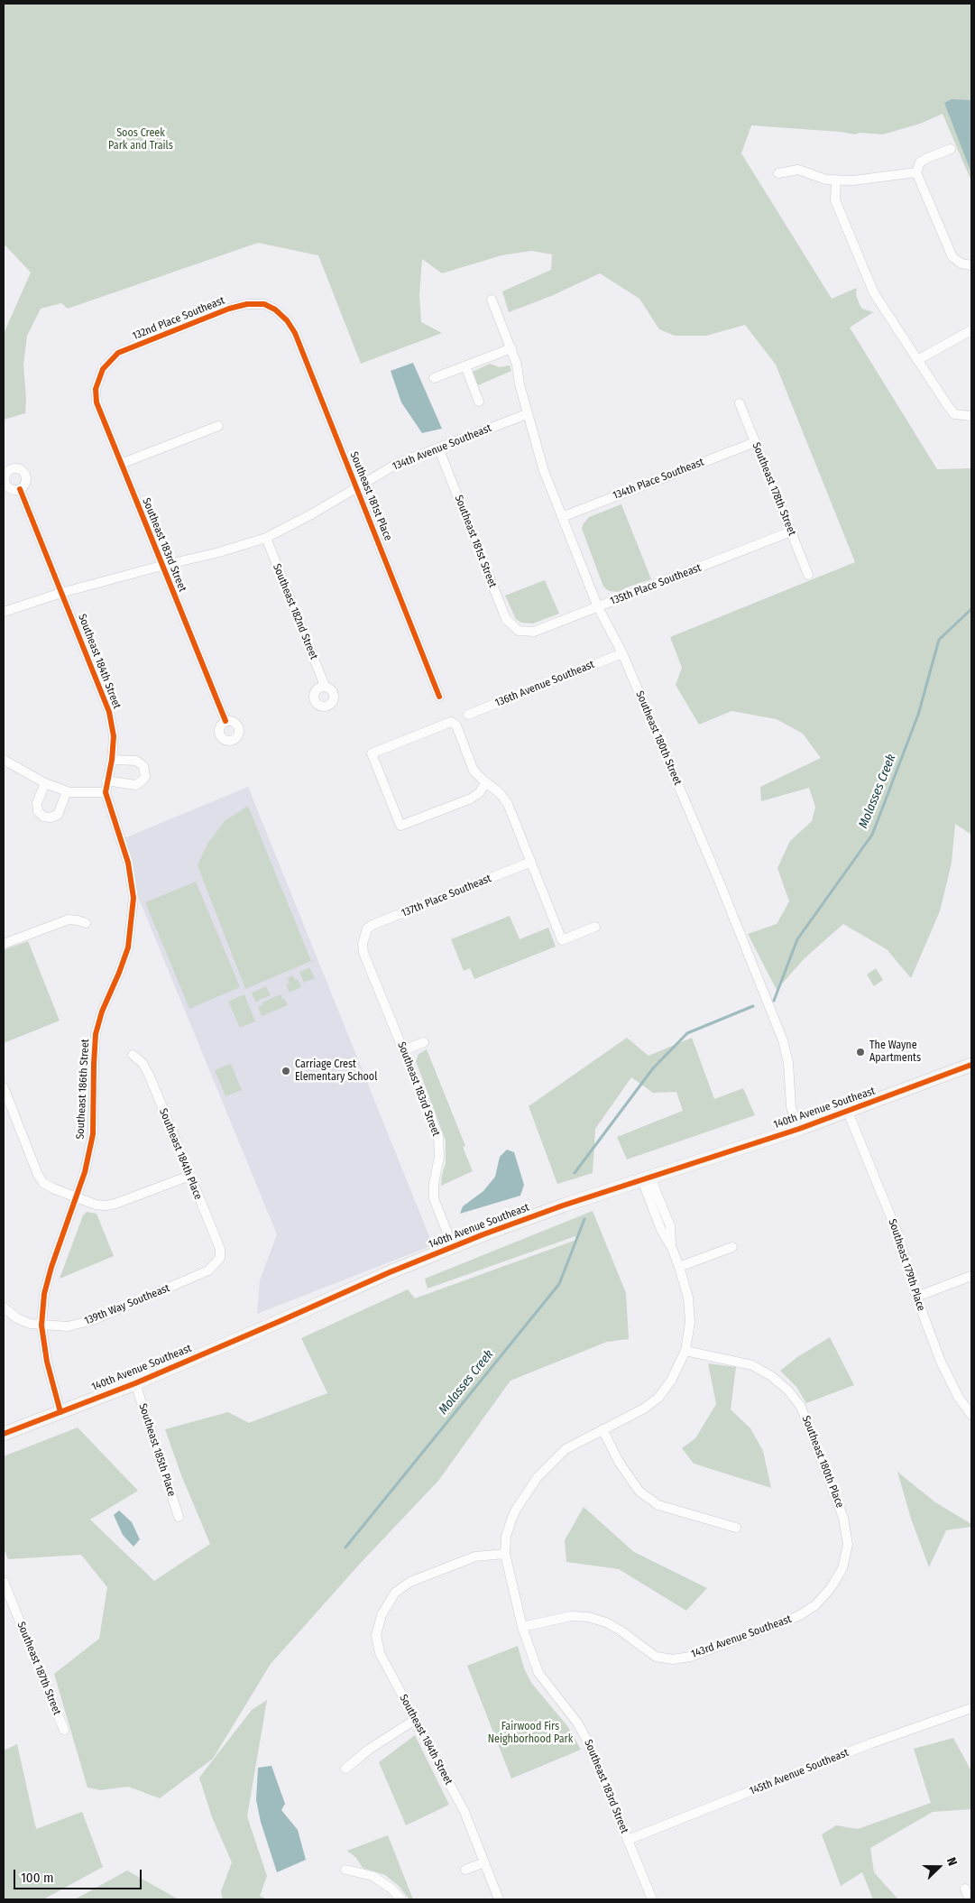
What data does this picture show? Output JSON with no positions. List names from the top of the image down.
{
  "streets": {
    "main road": ["140th Avenue Southeast"],
    "street": [
      "132nd Place Southeast",
      "134th Avenue Southeast",
      "134th Place Southeast",
      "Southeast 178th Street",
      "Southeast 181st Place",
      "Southeast 181st Street",
      "Southeast 183rd Street",
      "135th Place Southeast",
      "Southeast 182nd Street",
      "Southeast 184th Street",
      "136th Avenue Southeast",
      "Southeast 180th Street",
      "137th Place Southeast",
      "Southeast 186th Street",
      "Southeast 184th Place",
      "Southeast 179th Place",
      "139th Way Southeast",
      "Southeast 185th Place",
      "Southeast 180th Place",
      "143rd Avenue Southeast",
      "Southeast 187th Street",
      "145th Avenue Southeast"
    ]
  },
  "crossings": [
    ["132nd Place Southeast", "Southeast 181st Place"],
    ["132nd Place Southeast", "Southeast 183rd Street"],
    ["134th Avenue Southeast", "Southeast 181st Place"],
    ["134th Avenue Southeast", "Southeast 181st Street"],
    ["134th Avenue Southeast", "Southeast 183rd Street"],
    ["134th Avenue Southeast", "Southeast 182nd Street"],
    ["134th Avenue Southeast", "Southeast 184th Street"],
    ["134th Avenue Southeast", "Southeast 180th Street"],
    ["134th Place Southeast", "Southeast 178th Street"],
    ["134th Place Southeast", "Southeast 180th Street"],
    ["Southeast 178th Street", "135th Place Southeast"],
    ["Southeast 181st Street", "135th Place Southeast"],
    ["Southeast 183rd Street", "Southeast 184th Street"],
    ["Southeast 183rd Street", "137th Place Southeast"],
    ["Southeast 183rd Street", "140th Avenue Southeast"],
    ["Southeast 183rd Street", "143rd Avenue Southeast"],
    ["Southeast 183rd Street", "145th Avenue Southeast"],
    ["135th Place Southeast", "Southeast 180th Street"],
    ["Southeast 184th Street", "Southeast 186th Street"],
    ["136th Avenue Southeast", "Southeast 180th Street"],
    ["Southeast 180th Street", "140th Avenue Southeast"],
    ["Southeast 186th Street", "140th Avenue Southeast"],
    ["Southeast 186th Street", "139th Way Southeast"],
    ["140th Avenue Southeast", "Southeast 179th Place"],
    ["140th Avenue Southeast", "Southeast 185th Place"],
    ["Southeast 184th Place", "139th Way Southeast"],
    ["Southeast 180th Place", "143rd Avenue Southeast"]
  ],
  "water": ["Molasses Creek"],
  "parks": ["Soos Creek Park and Trails", "Fairwood Firs Neighborhood Park"],
  "places": ["The Wayne Apartments", "Carriage Crest Elementary School"],
  "scale_bar": "100 m",
  "north": "right"
}
